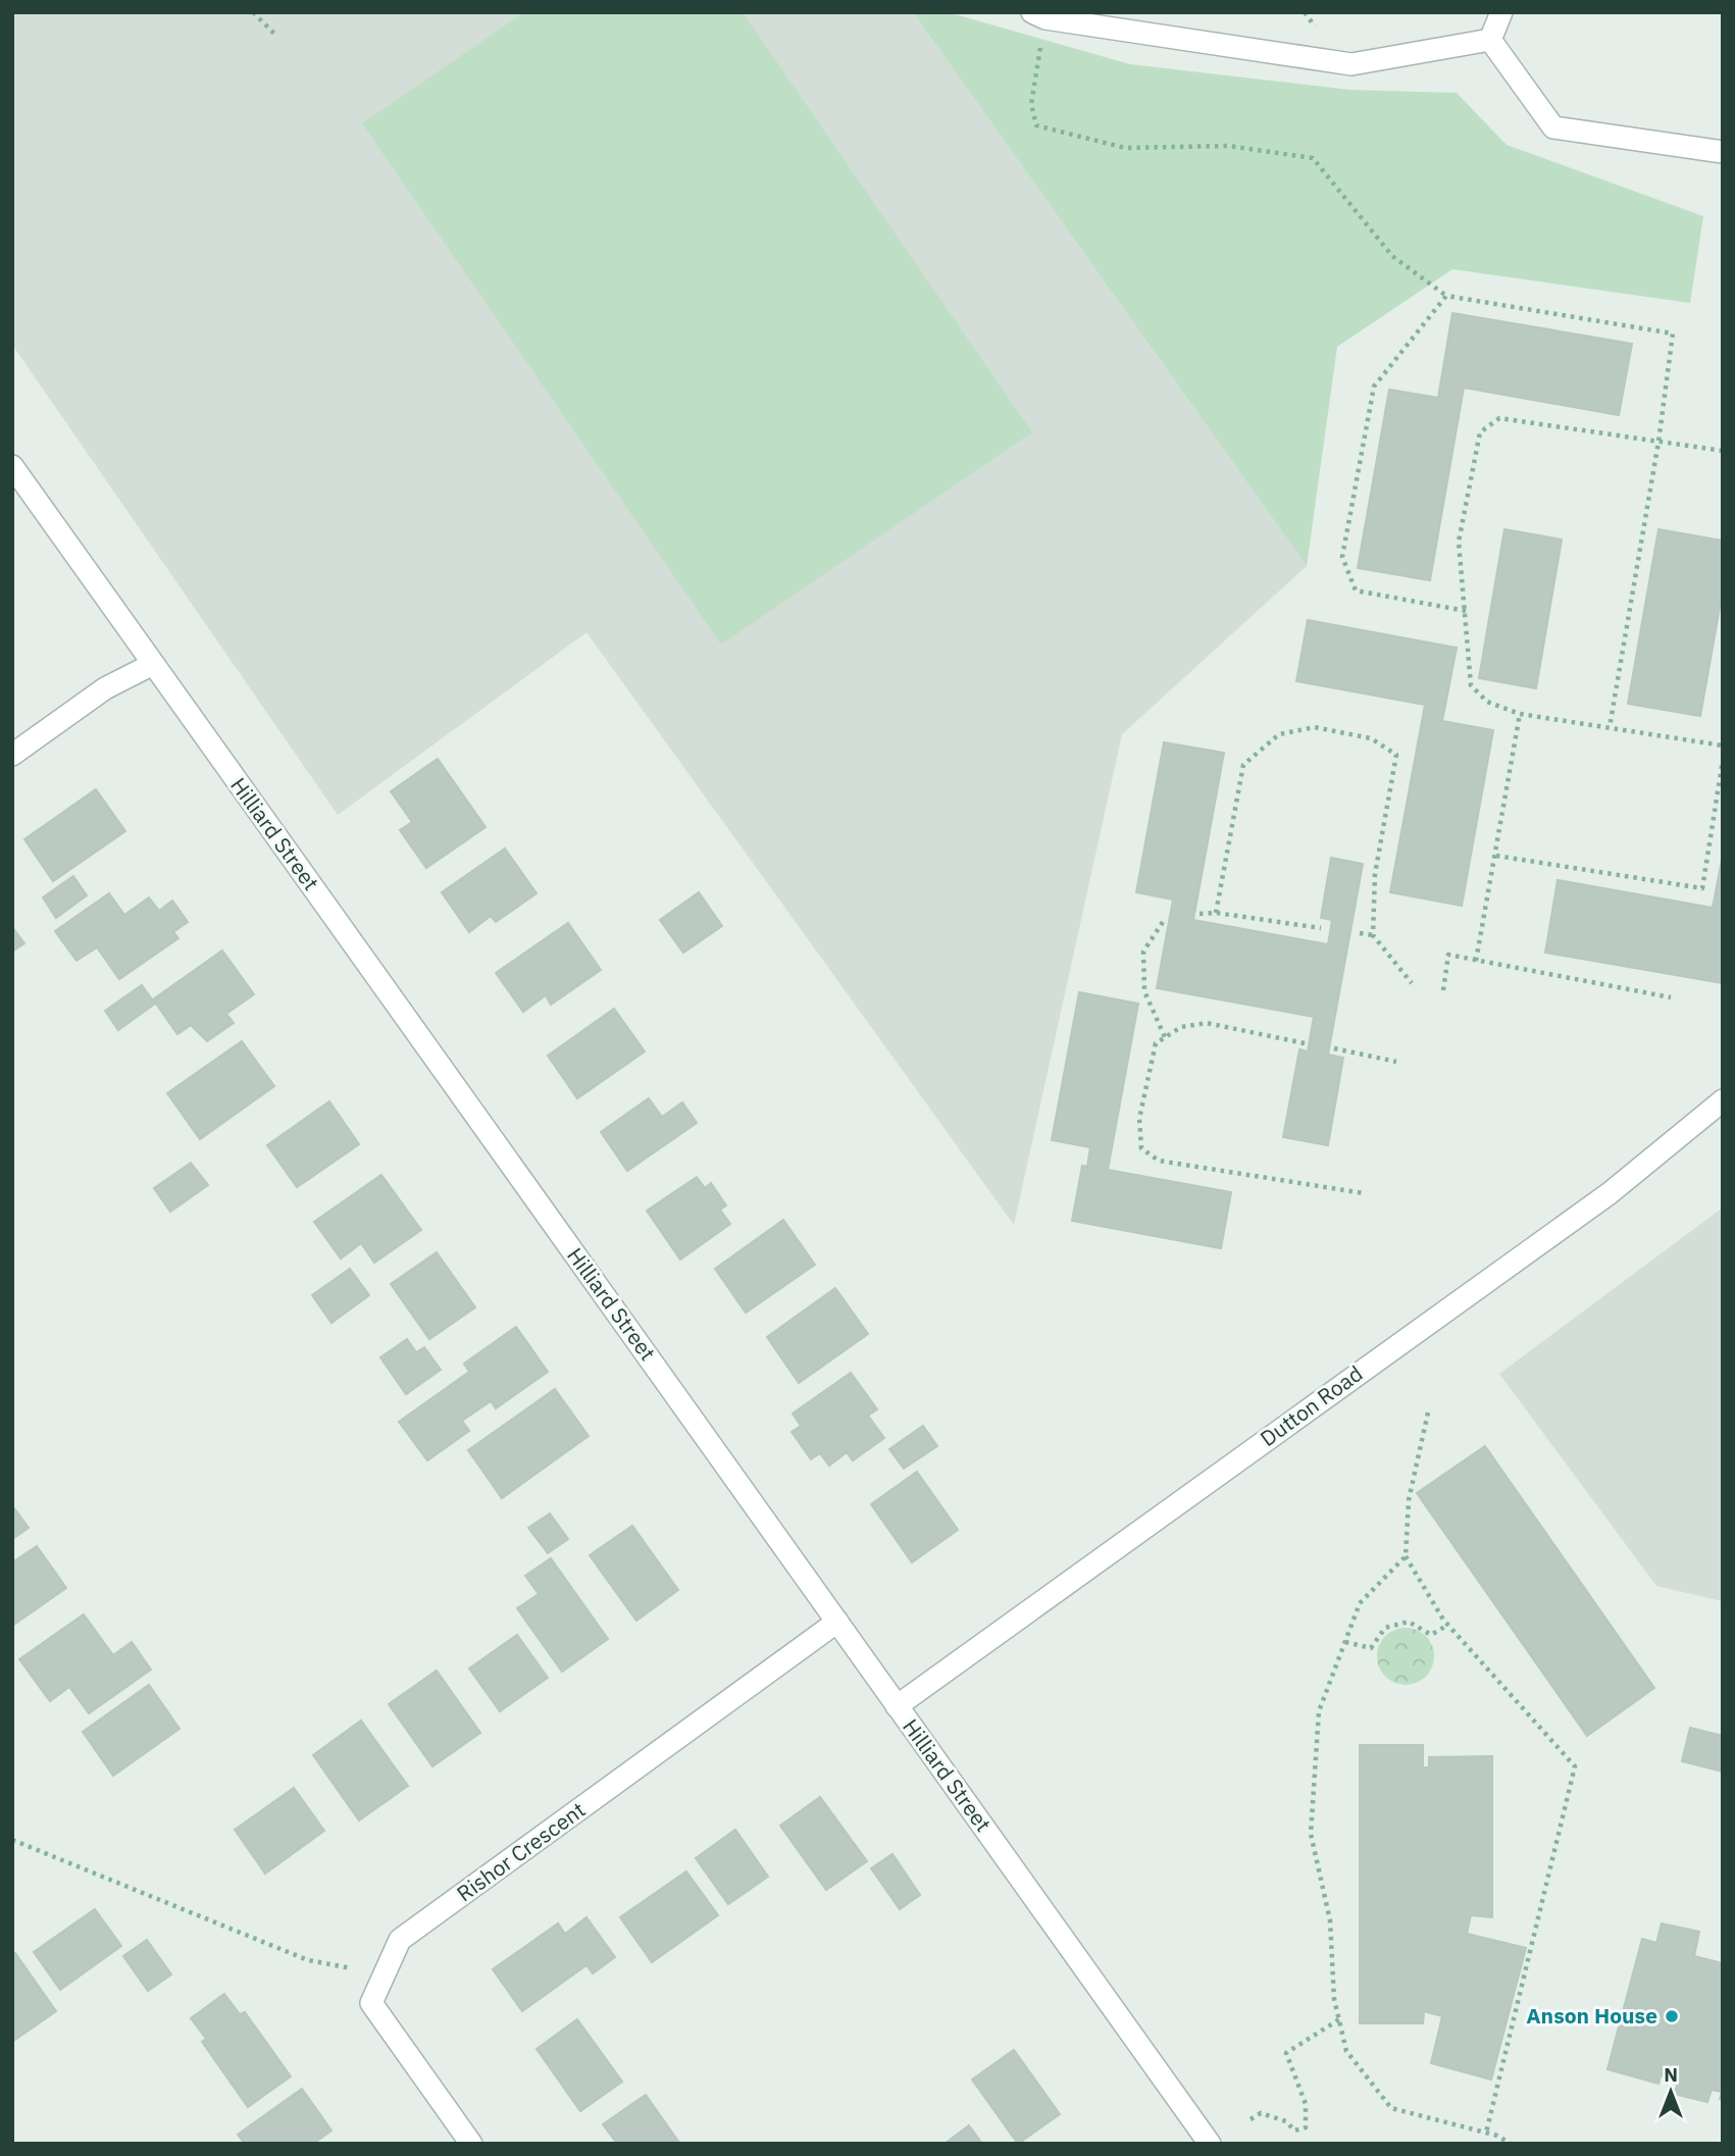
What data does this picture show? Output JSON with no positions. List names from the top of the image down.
{
  "streets": {
    "street": ["Hilliard Street", "Dutton Road", "Rishor Crescent"]
  },
  "crossings": [
    ["Hilliard Street", "Dutton Road"],
    ["Hilliard Street", "Rishor Crescent"]
  ],
  "places": ["Anson House"],
  "north": "top"
}
